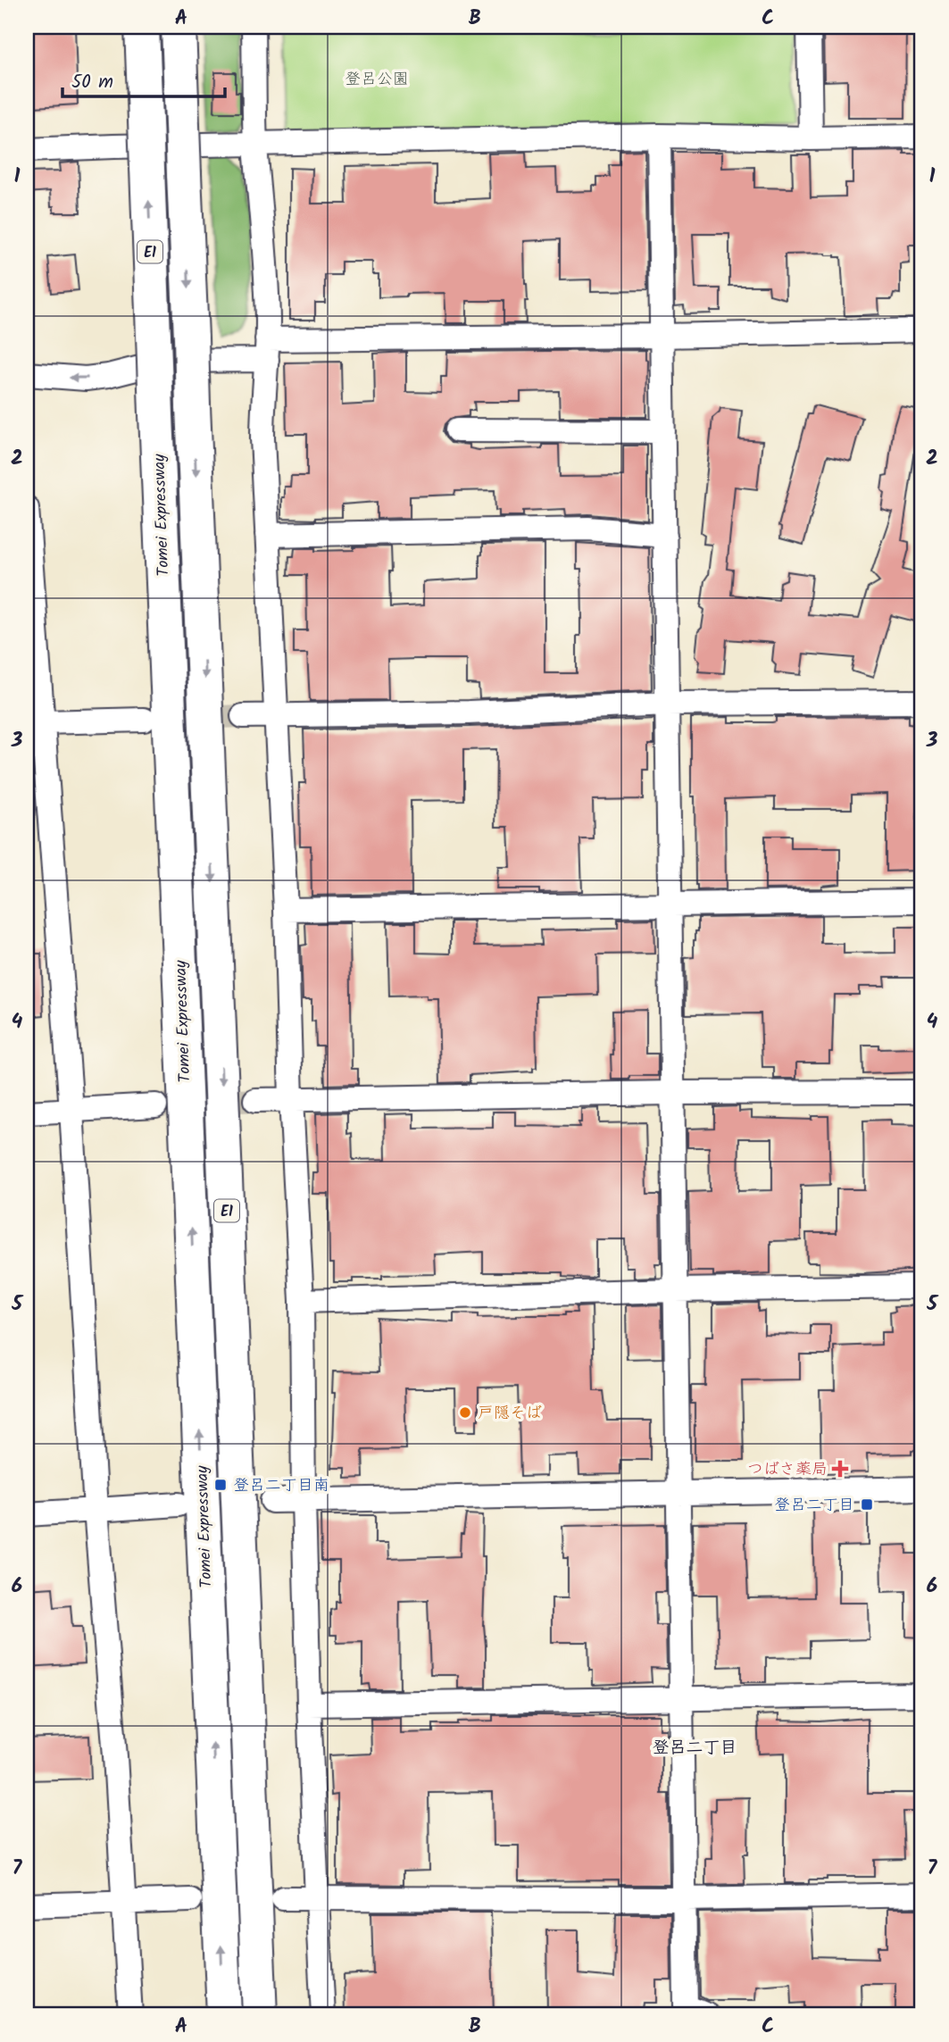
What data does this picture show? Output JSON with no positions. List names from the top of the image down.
{
  "streets": {
    "highway": ["E1", "Tomei Expressway"]
  },
  "districts": ["登呂二丁目"],
  "parks": ["登呂公園"],
  "places": {
    "other": ["戸隠そば"],
    "health": ["つばさ薬局"],
    "transit": ["登呂二丁目南", "登呂二丁目"]
  },
  "scale_bar": "50 m",
  "grid": {
    "columns": ["A", "B", "C"],
    "rows": [
      "1",
      "2",
      "3",
      "4",
      "5",
      "6",
      "7"
    ]
  }
}
